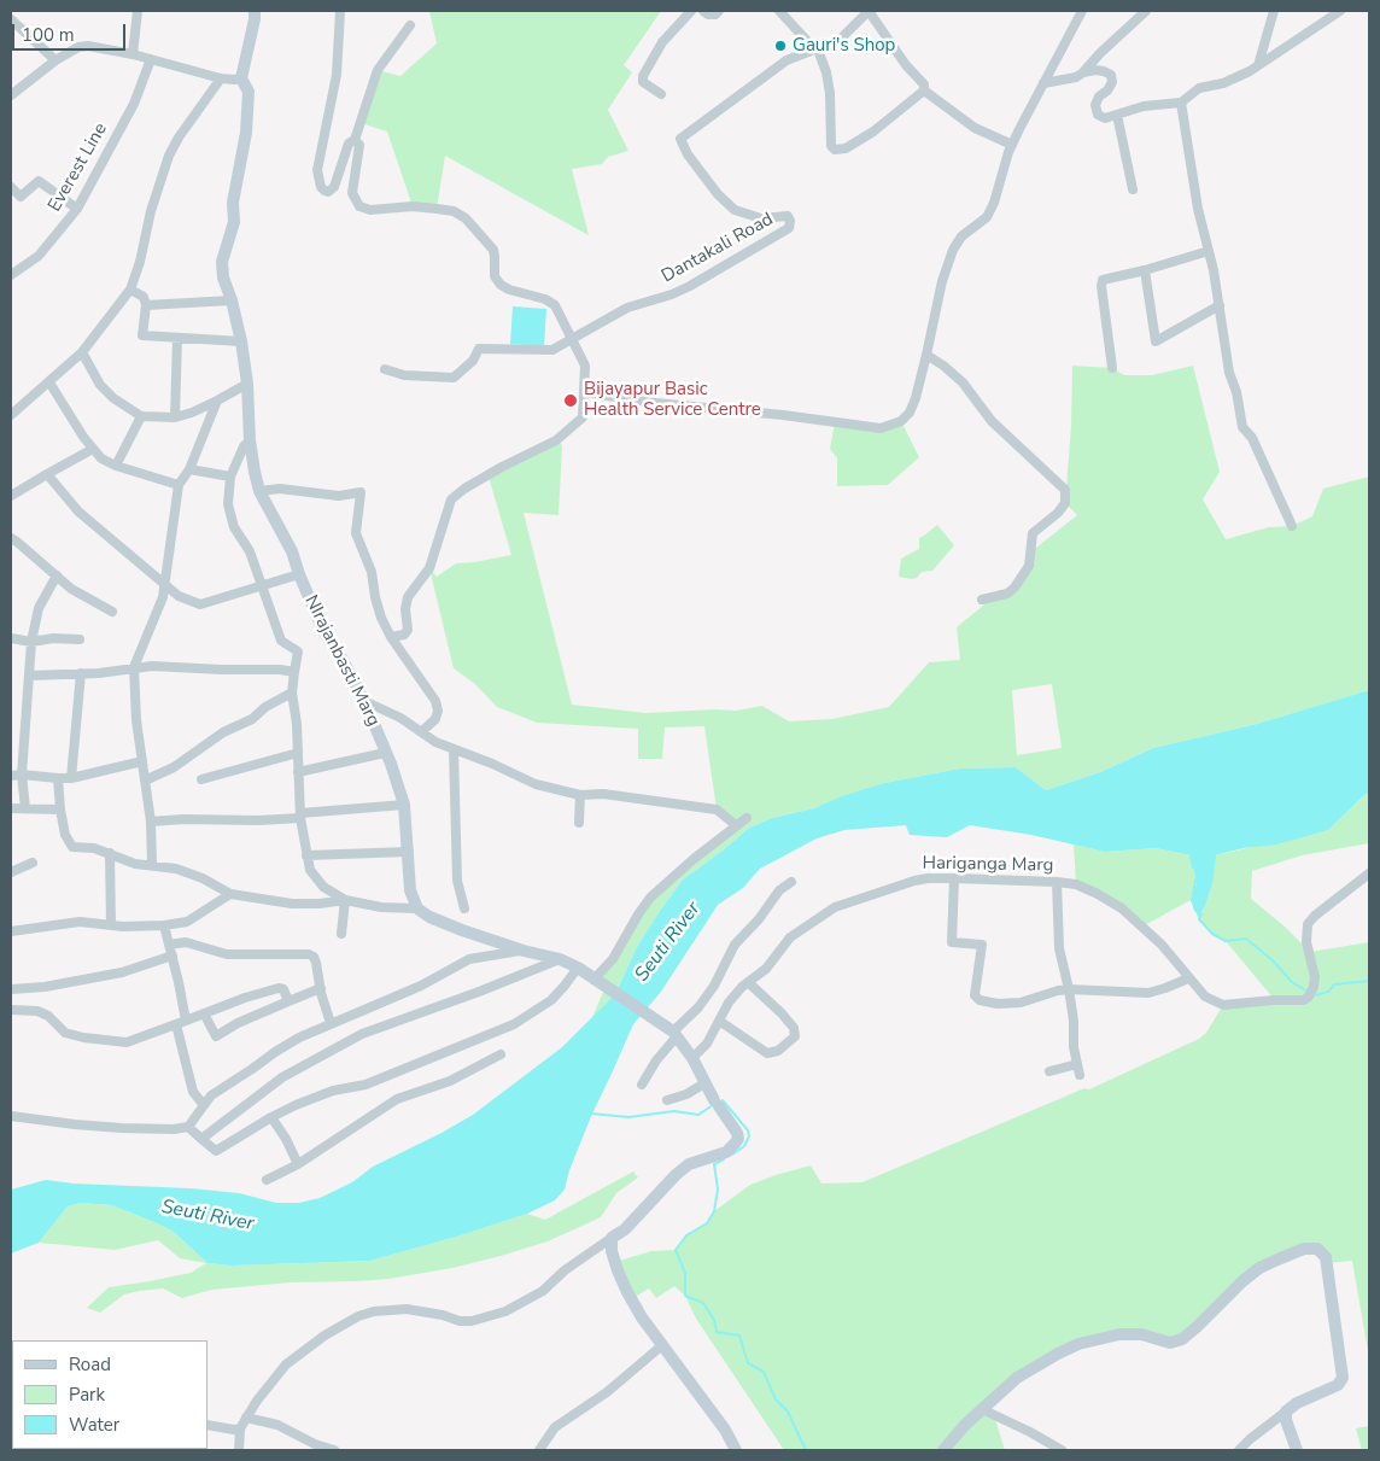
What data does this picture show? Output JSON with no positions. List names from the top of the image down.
{
  "streets": {
    "street": [
      "Everest Line",
      "Dantakali Road",
      "NIrajanbasti Marg",
      "Hariganga Marg"
    ]
  },
  "water": ["Seuti River"],
  "places": ["Gauri's Shop", "Bijayapur Basic Health Service Centre"],
  "legend": ["Road", "Park", "Water"],
  "scale_bar": "100 m"
}
